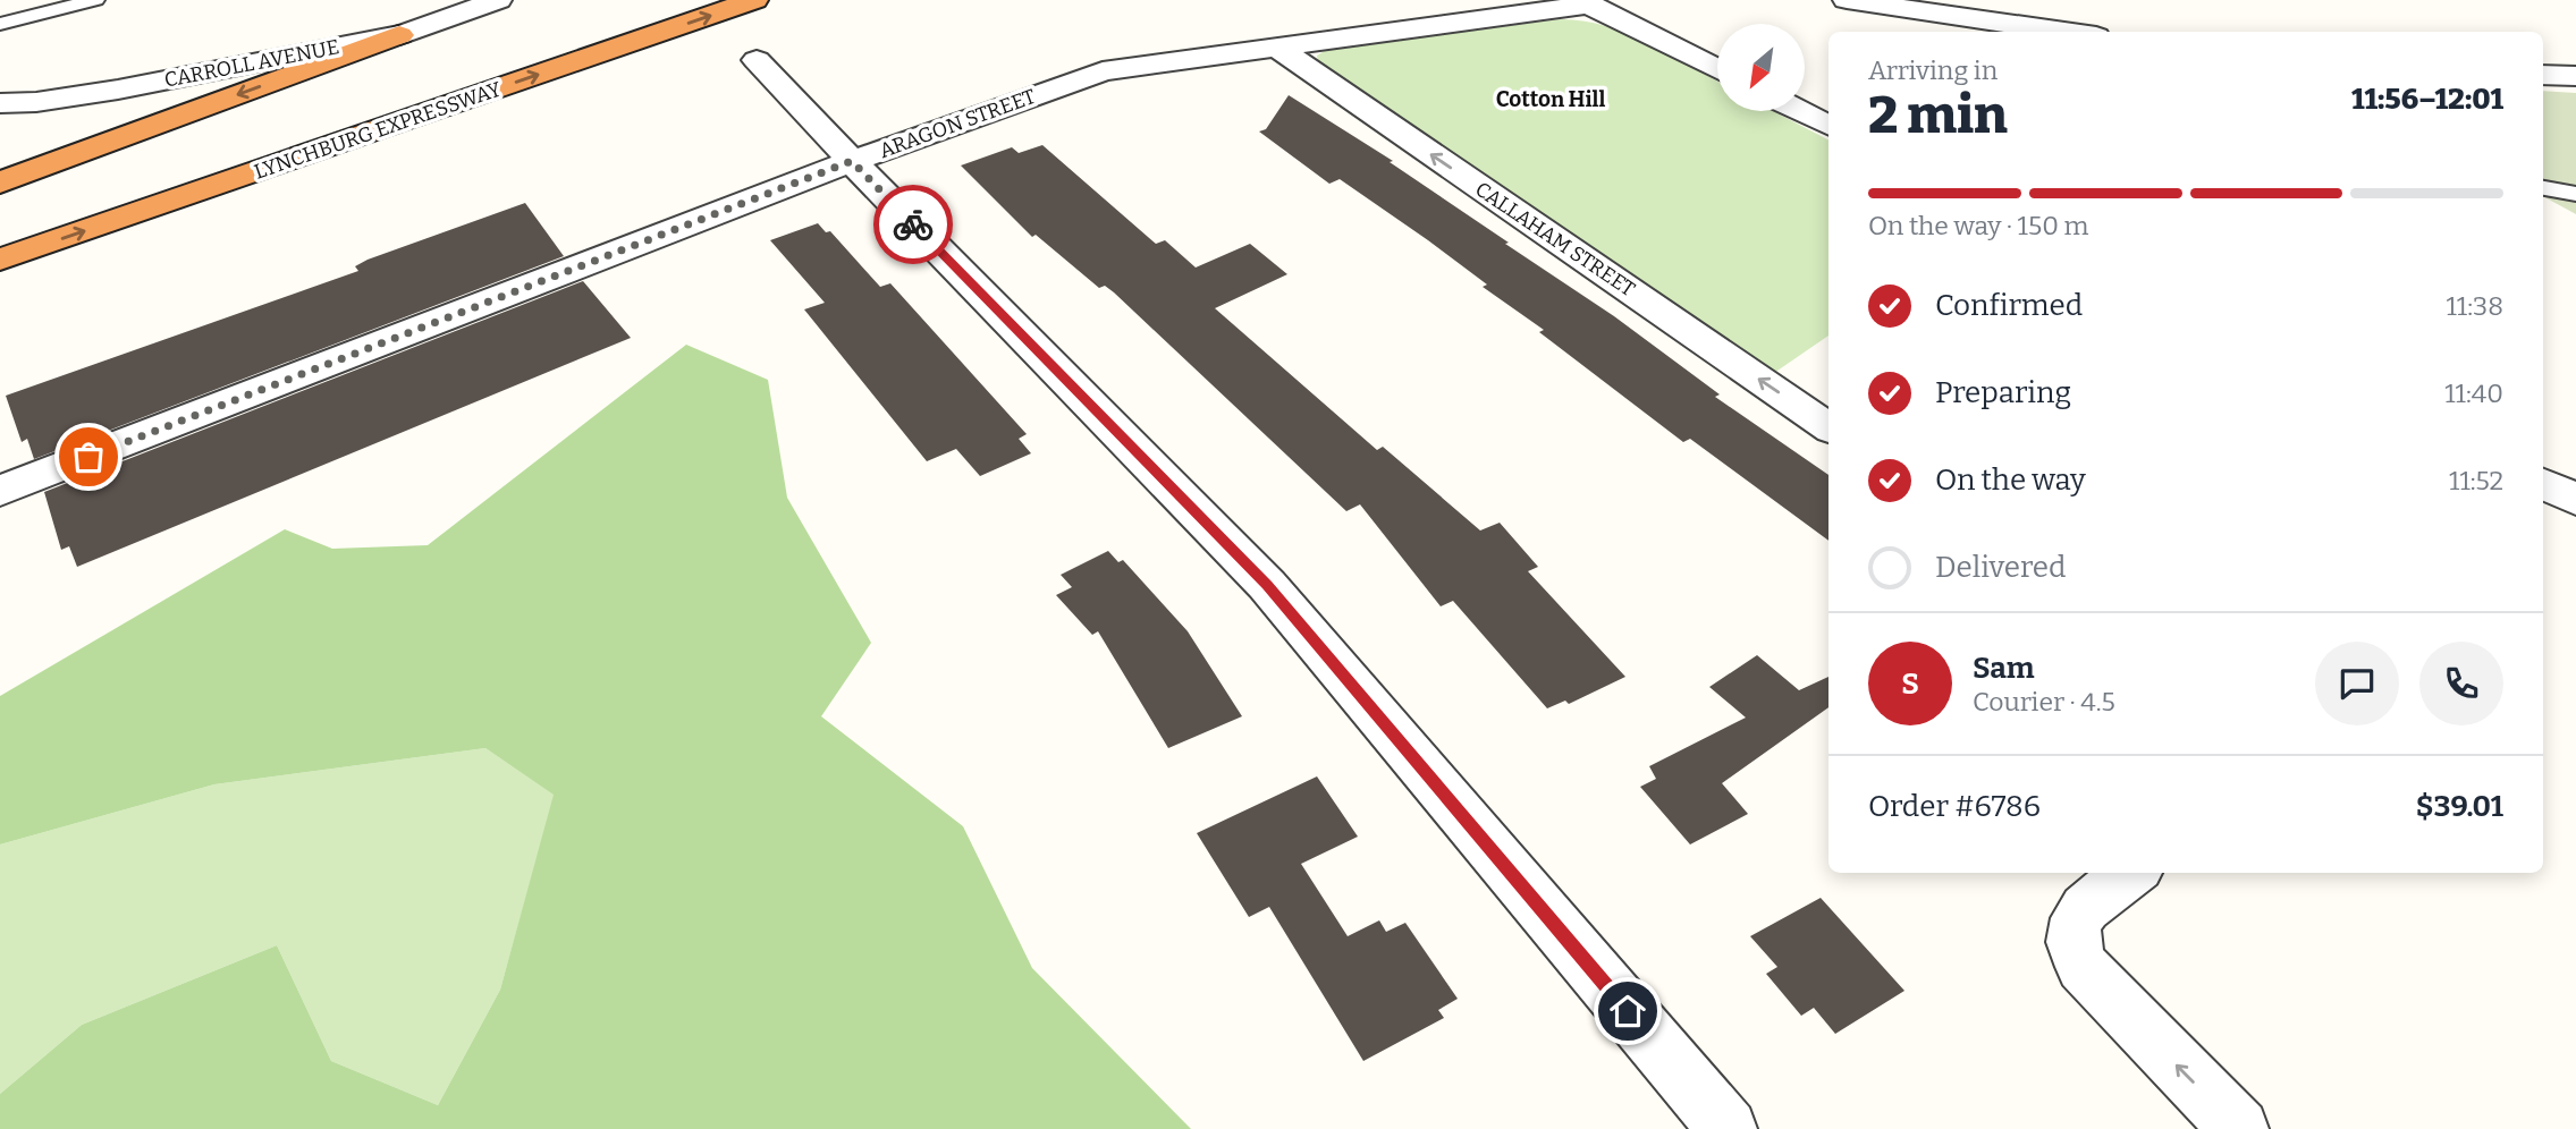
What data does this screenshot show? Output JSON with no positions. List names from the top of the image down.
{
  "streets": {
    "highway": ["LYNCHBURG EXPRESSWAY"],
    "street": ["CARROLL AVENUE", "ARAGON STREET", "CALLAHAM STREET"]
  },
  "crossings": [
    ["ARAGON STREET", "CALLAHAM STREET"]
  ],
  "one_way": ["CALLAHAM STREET"],
  "districts": ["Cotton Hill"],
  "north": "bottom left",
  "page": {
    "heading": ["2 min", "Arriving in", "11:56–12:01"],
    "panel": [
      "Sam",
      "Courier · 4.5",
      "Order #6786",
      "$39.01"
    ],
    "bar": "On the way · 150 m",
    "list": [
      ["Confirmed", "11:38"],
      ["Preparing", "11:40"],
      ["On the way", "11:52"],
      "Delivered"
    ],
    "round": "S"
  }
}
